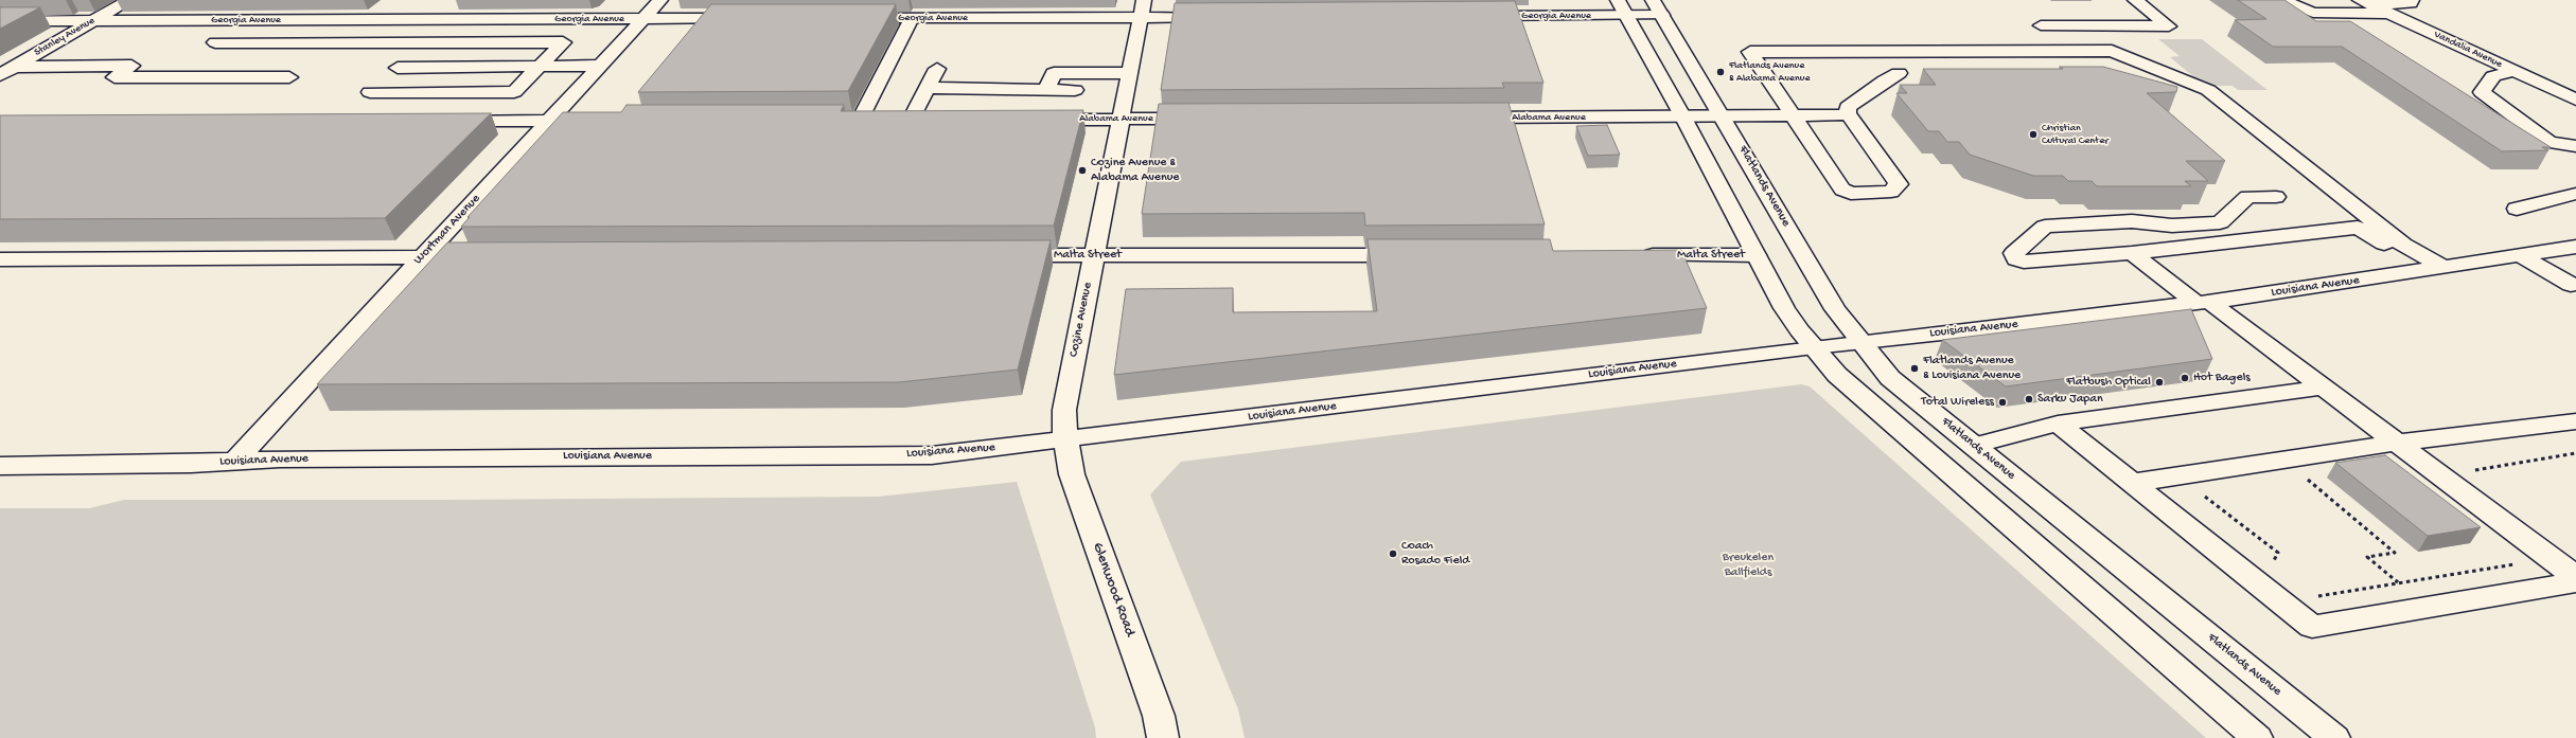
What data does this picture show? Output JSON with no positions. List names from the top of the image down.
{
  "streets": {
    "street": [
      "Georgia Avenue",
      "Stanley Avenue",
      "Vandalia Avenue",
      "Alabama Avenue",
      "Flatlands Avenue",
      "Wortman Avenue",
      "Malta Street",
      "Louisiana Avenue",
      "Cozine Avenue",
      "Glenwood Road"
    ]
  },
  "crossings": [
    ["Georgia Avenue", "Stanley Avenue"],
    ["Georgia Avenue", "Flatlands Avenue"],
    ["Georgia Avenue", "Wortman Avenue"],
    ["Georgia Avenue", "Cozine Avenue"],
    ["Alabama Avenue", "Flatlands Avenue"],
    ["Alabama Avenue", "Cozine Avenue"],
    ["Flatlands Avenue", "Louisiana Avenue"],
    ["Wortman Avenue", "Louisiana Avenue"],
    ["Malta Street", "Cozine Avenue"],
    ["Louisiana Avenue", "Cozine Avenue"],
    ["Louisiana Avenue", "Glenwood Road"],
    ["Cozine Avenue", "Glenwood Road"]
  ],
  "parks": ["Breukelen Ballfields"],
  "places": [
    "Flatlands Avenue & Alabama Avenue",
    "Christian Cultural Center",
    "Cozine Avenue & Alabama Avenue",
    "Flatlands Avenue & Louisiana Avenue",
    "Hot Bagels",
    "Flatbush Optical",
    "Sarku Japan",
    "Total Wireless",
    "Coach Rosado Field"
  ]
}
